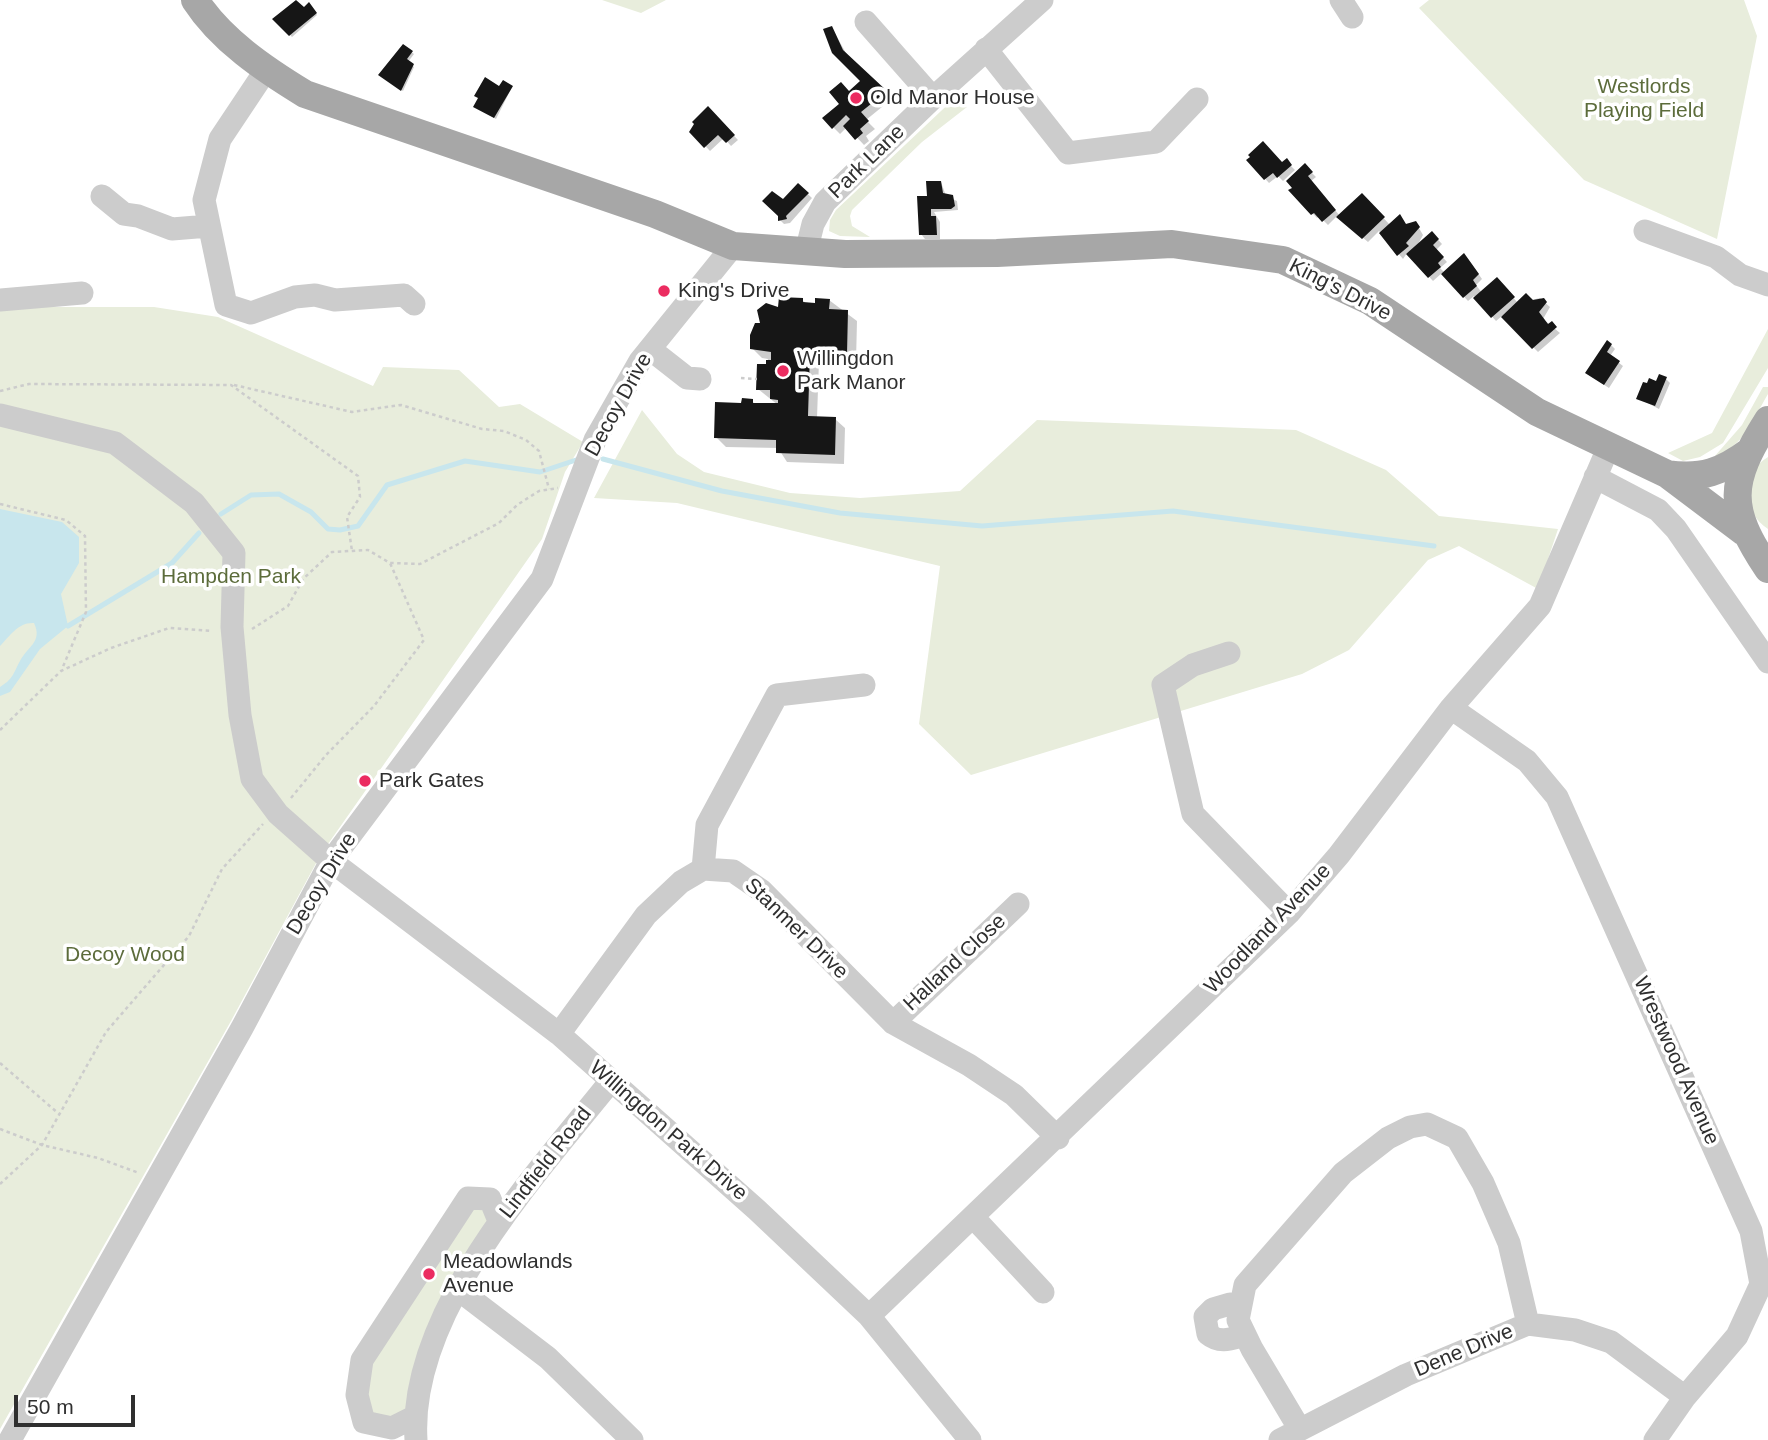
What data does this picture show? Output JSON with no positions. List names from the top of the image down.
{
  "streets": {
    "main road": ["King's Drive"],
    "street": [
      "Park Lane",
      "Decoy Drive",
      "Stanmer Drive",
      "Woodland Avenue",
      "Halland Close",
      "Wrestwood Avenue",
      "Willingdon Park Drive",
      "Lindfield Road",
      "Dene Drive"
    ]
  },
  "crossings": [
    ["Park Lane", "King's Drive"],
    ["King's Drive", "Decoy Drive"],
    ["King's Drive", "Woodland Avenue"],
    ["Decoy Drive", "Willingdon Park Drive"],
    ["Stanmer Drive", "Woodland Avenue"],
    ["Stanmer Drive", "Halland Close"],
    ["Woodland Avenue", "Wrestwood Avenue"],
    ["Woodland Avenue", "Willingdon Park Drive"],
    ["Wrestwood Avenue", "Dene Drive"],
    ["Willingdon Park Drive", "Lindfield Road"]
  ],
  "parks": ["Westlords Playing Field", "Hampden Park", "Decoy Wood"],
  "places": [
    "Old Manor House",
    "King's Drive",
    "Willingdon Park Manor",
    "Park Gates",
    "Meadowlands Avenue"
  ],
  "scale_bar": "50 m"
}
